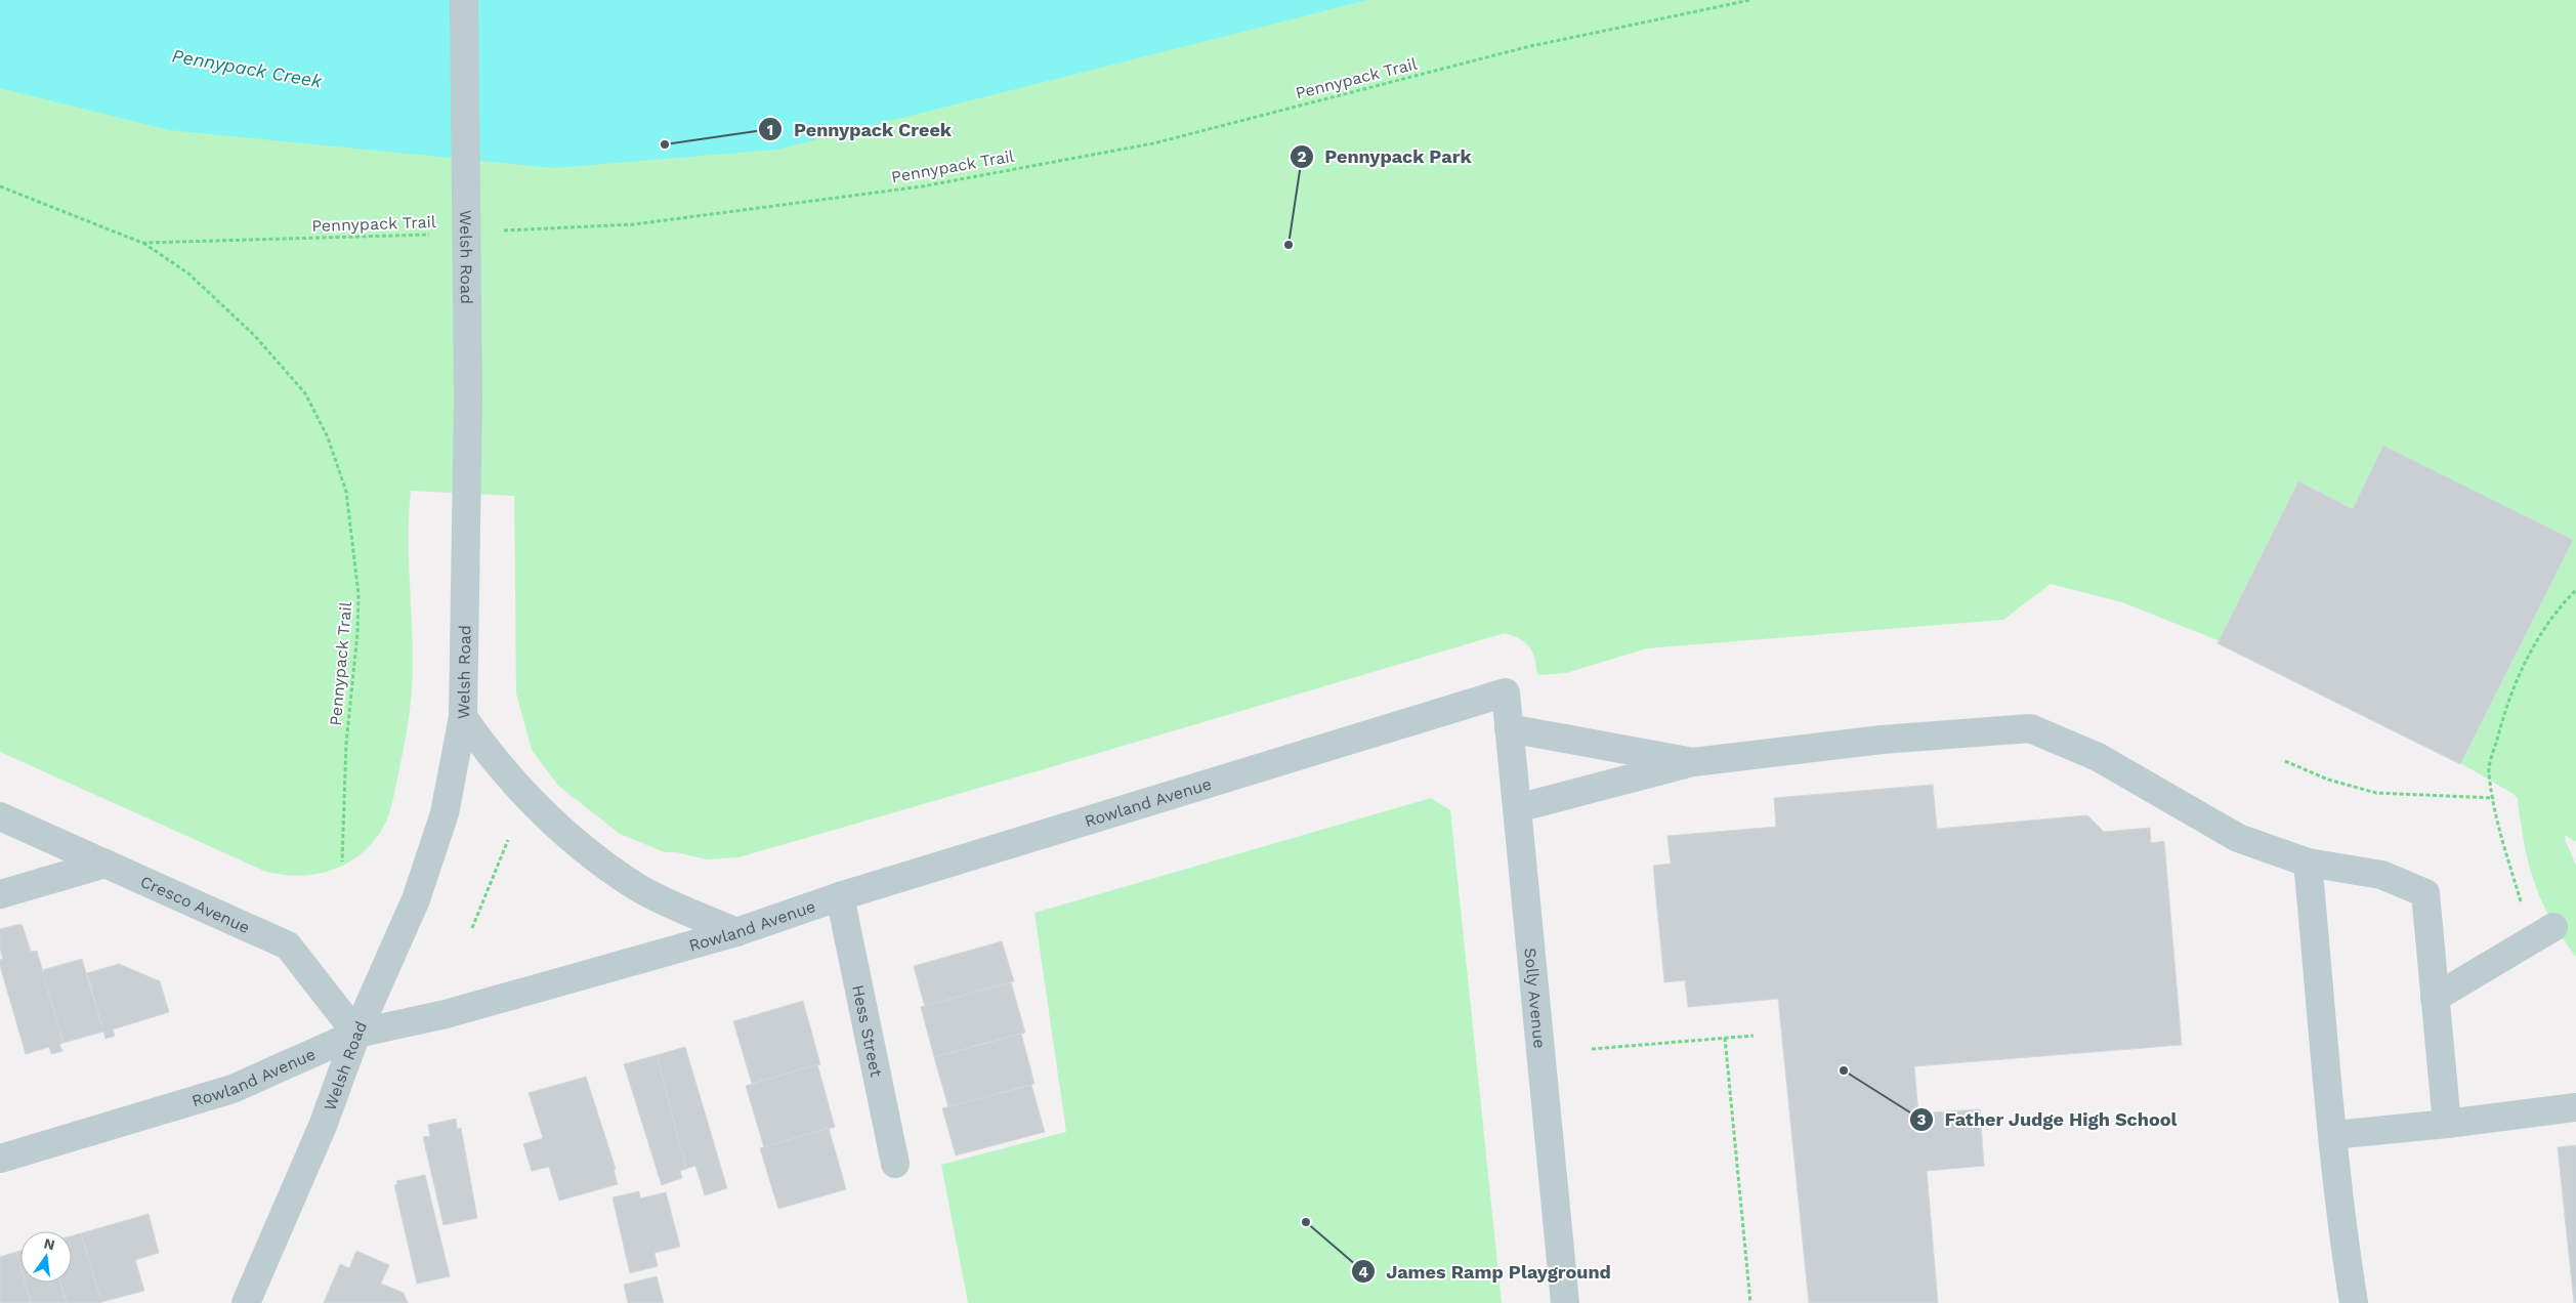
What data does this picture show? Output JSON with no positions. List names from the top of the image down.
{
  "streets": {
    "street": [
      "Welsh Road",
      "Rowland Avenue",
      "Cresco Avenue",
      "Solly Avenue",
      "Hess Street"
    ],
    "path": ["Pennypack Trail"]
  },
  "crossings": [
    ["Welsh Road", "Rowland Avenue"],
    ["Welsh Road", "Cresco Avenue"],
    ["Rowland Avenue", "Cresco Avenue"],
    ["Rowland Avenue", "Solly Avenue"],
    ["Rowland Avenue", "Hess Street"]
  ],
  "water": ["Pennypack Creek"],
  "places": [
    "Pennypack Creek",
    "Pennypack Park",
    "Father Judge High School",
    "James Ramp Playground"
  ],
  "north": "top"
}
